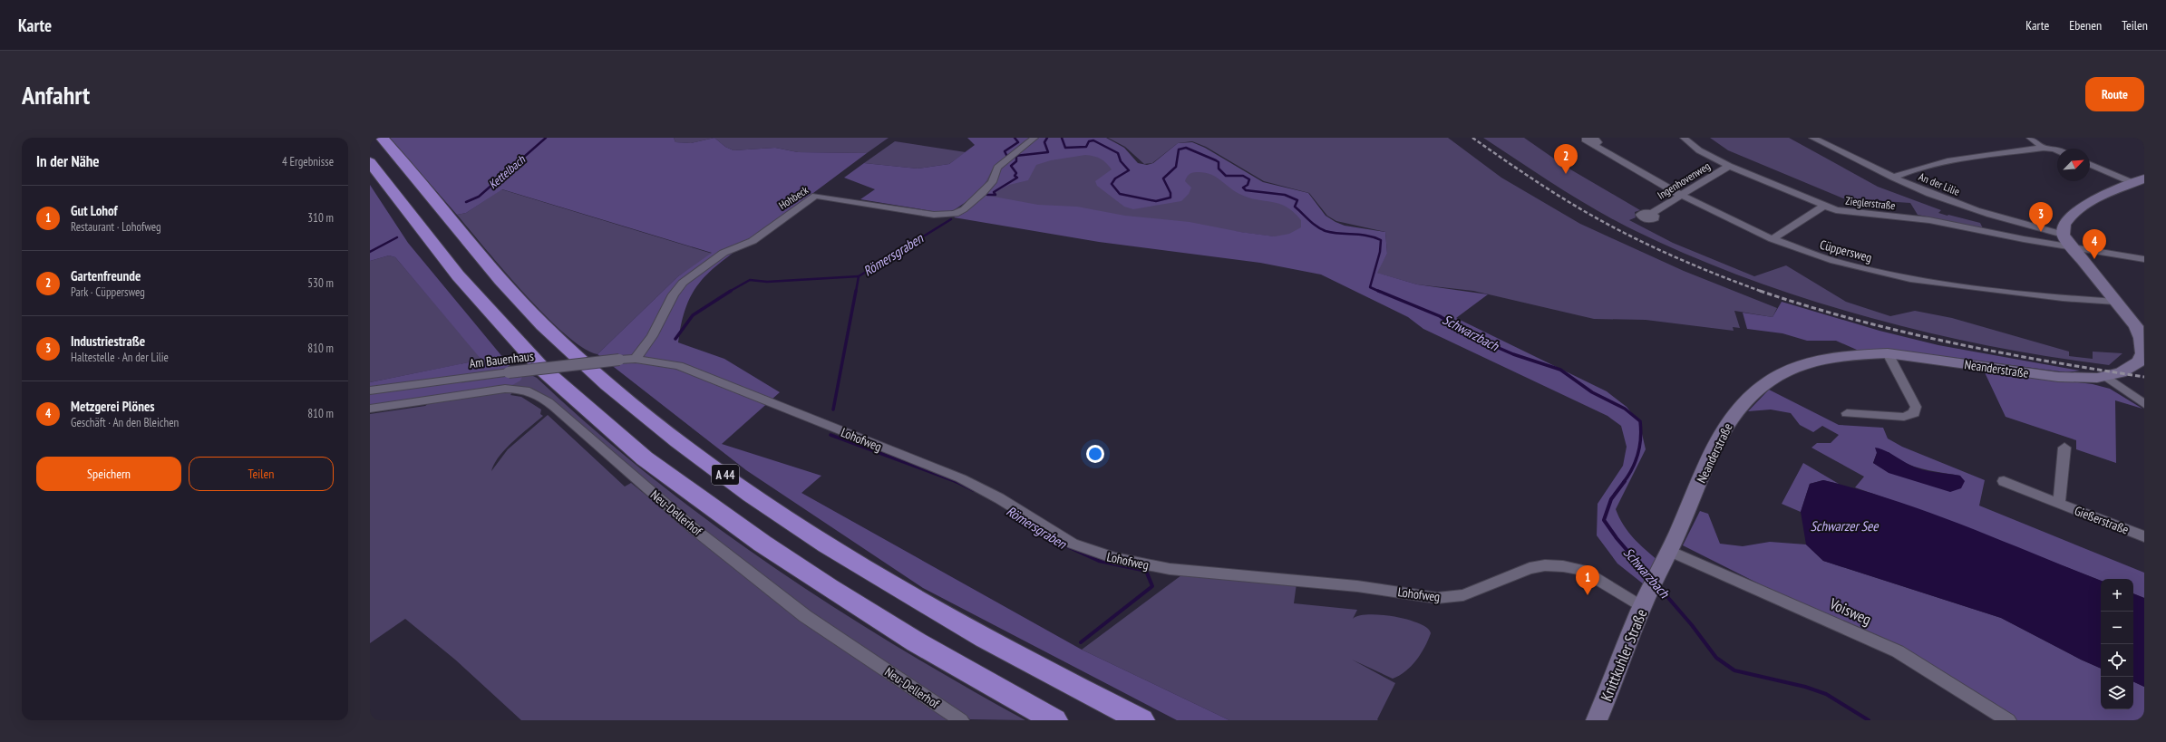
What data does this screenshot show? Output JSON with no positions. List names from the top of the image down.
{
  "streets": {
    "highway": ["A 44"],
    "street": [
      "Ingenhovenweg",
      "An der Lilie",
      "Hohbeck",
      "Zieglerstraße",
      "Cüppersweg",
      "Am Bauenhaus",
      "Neanderstraße",
      "Lohofweg",
      "Neu-Dellerhof",
      "Gießerstraße",
      "Voisweg",
      "Knittkuhler Straße"
    ]
  },
  "crossings": [
    ["Ingenhovenweg", "Zieglerstraße"],
    ["Ingenhovenweg", "Cüppersweg"],
    ["An der Lilie", "Zieglerstraße"],
    ["Hohbeck", "Am Bauenhaus"],
    ["Hohbeck", "Lohofweg"],
    ["Cüppersweg", "Neanderstraße"],
    ["Am Bauenhaus", "Lohofweg"],
    ["Neanderstraße", "Lohofweg"],
    ["Neanderstraße", "Voisweg"],
    ["Neanderstraße", "Knittkuhler Straße"],
    ["Lohofweg", "Knittkuhler Straße"]
  ],
  "water": [
    "Kettelbach",
    "Römersgraben",
    "Schwarzbach",
    "Schwarzer See"
  ],
  "north": "top right",
  "page": {
    "header": "Karte",
    "nav": ["Karte", "Ebenen", "Teilen"],
    "buttons": [
      "Route",
      ["Speichern", "Teilen"]
    ],
    "title": "Anfahrt",
    "heading": ["In der Nähe", "4 Ergebnisse"],
    "pins": [
      "2",
      "3",
      "4",
      "1"
    ],
    "list": [
      {
        "mark": "1",
        "name": "Gut Lohof",
        "note": "Restaurant · Lohofweg",
        "value": "310 m"
      },
      {
        "mark": "2",
        "name": "Gartenfreunde",
        "note": "Park · Cüppersweg",
        "value": "530 m"
      },
      {
        "mark": "3",
        "name": "Industriestraße",
        "note": "Haltestelle · An der Lilie",
        "value": "810 m"
      },
      {
        "mark": "4",
        "name": "Metzgerei Plönes",
        "note": "Geschäft · An den Bleichen",
        "value": "810 m"
      }
    ],
    "map_buttons": ["+", "−"]
  }
}
